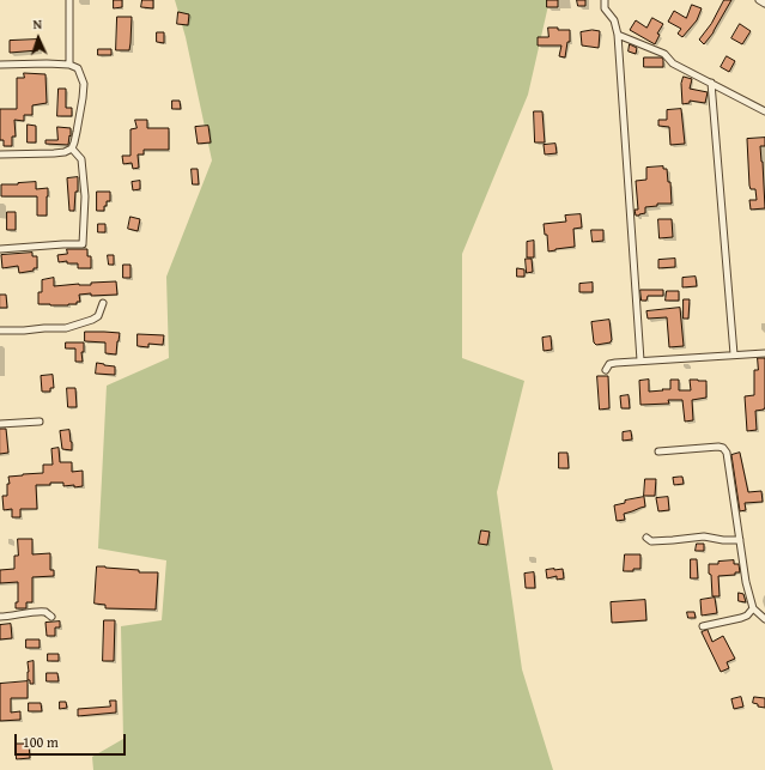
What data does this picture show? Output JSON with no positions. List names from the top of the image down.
{
  "scale_bar": "100 m",
  "north": "top"
}
